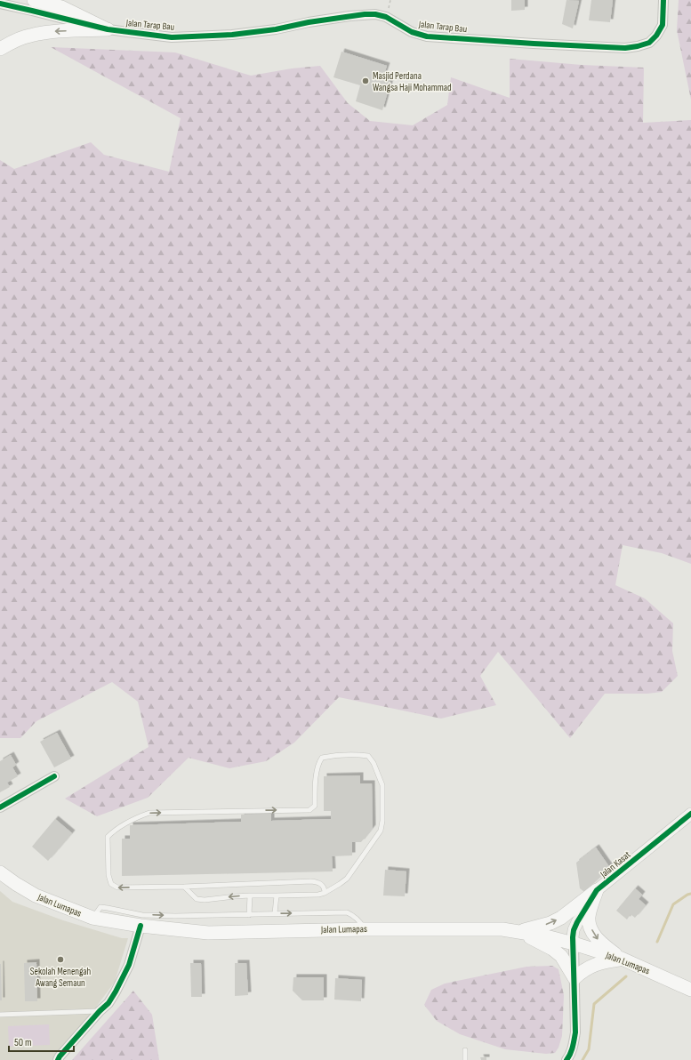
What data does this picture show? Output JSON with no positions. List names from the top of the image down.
{
  "streets": {
    "main road": ["Jalan Lumapas"],
    "street": ["Jalan Tarap Bau", "Jalan Kasat"]
  },
  "crossings": [
    ["Jalan Kasat", "Jalan Lumapas"]
  ],
  "places": ["Masjid Perdana Wangsa Haji Mohammad", "Sekolah Menengah Awang Semaun"],
  "scale_bar": "50 m"
}
